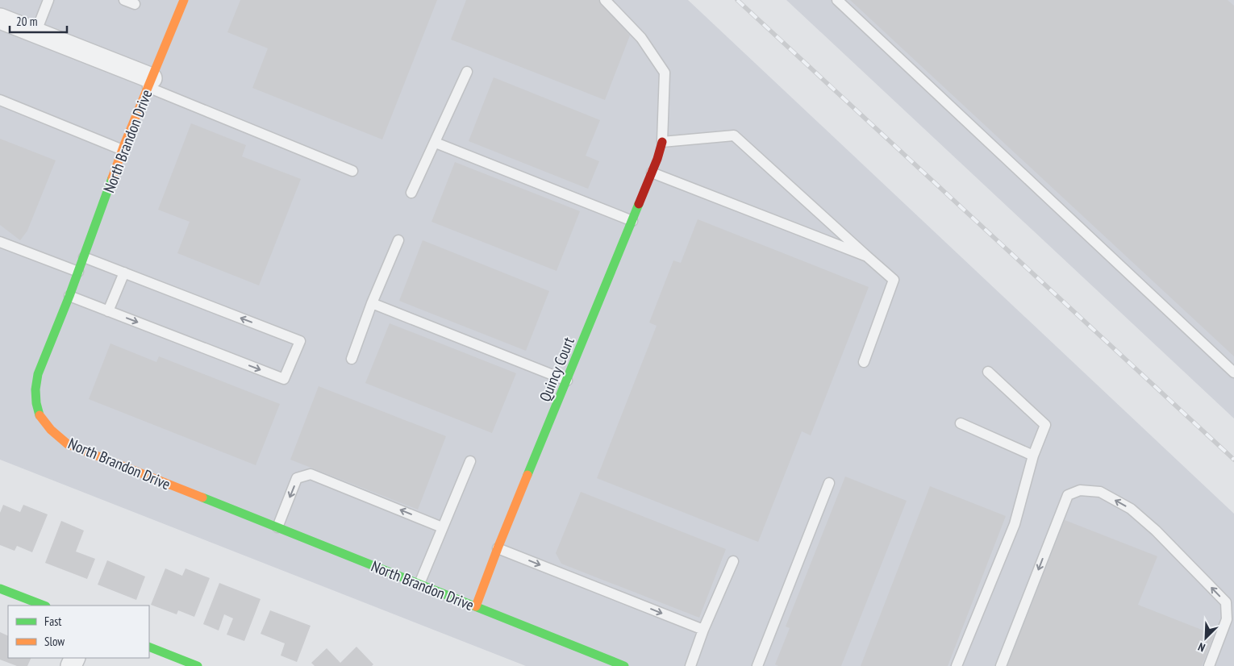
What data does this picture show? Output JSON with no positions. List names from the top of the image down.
{
  "streets": {
    "street": ["North Brandon Drive", "Quincy Court"]
  },
  "crossings": [
    ["North Brandon Drive", "Quincy Court"]
  ],
  "legend": ["Fast", "Slow"],
  "scale_bar": "20 m",
  "north": "bottom left"
}
